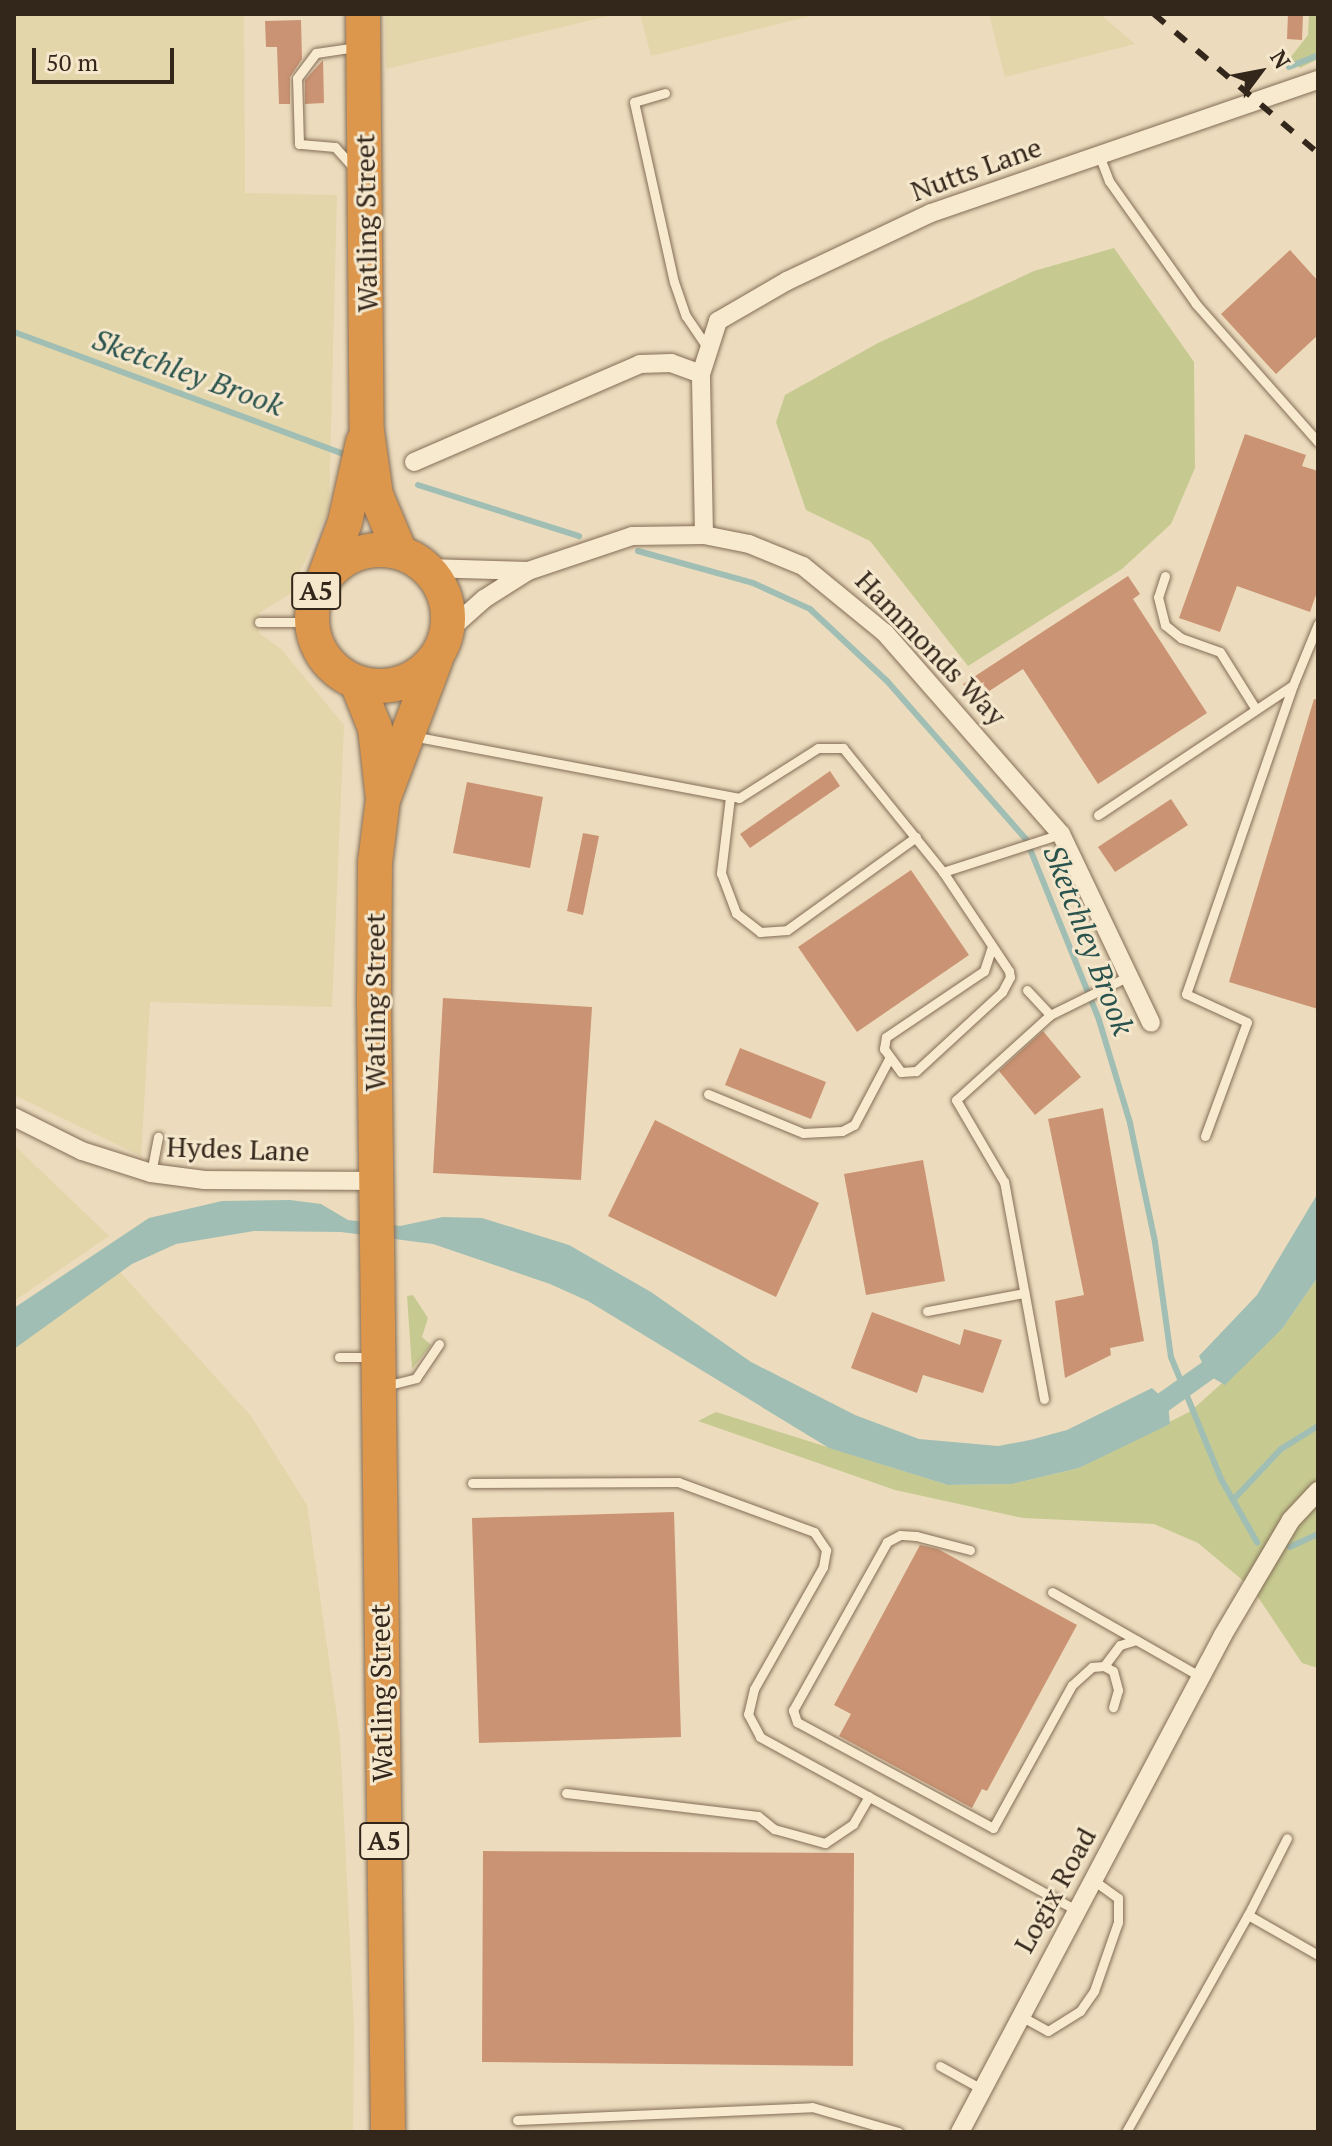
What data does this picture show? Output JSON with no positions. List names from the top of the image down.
{
  "streets": {
    "highway": ["Watling Street", "A5"],
    "street": [
      "Nutts Lane",
      "Hammonds Way",
      "Hydes Lane",
      "Logix Road"
    ]
  },
  "crossings": [
    ["Nutts Lane", "Hammonds Way"],
    ["Watling Street", "A5"],
    ["Watling Street", "Hammonds Way"],
    ["Watling Street", "Hydes Lane"],
    ["A5", "Hammonds Way"]
  ],
  "water": ["Sketchley Brook"],
  "scale_bar": "50 m",
  "north": "top right"
}
